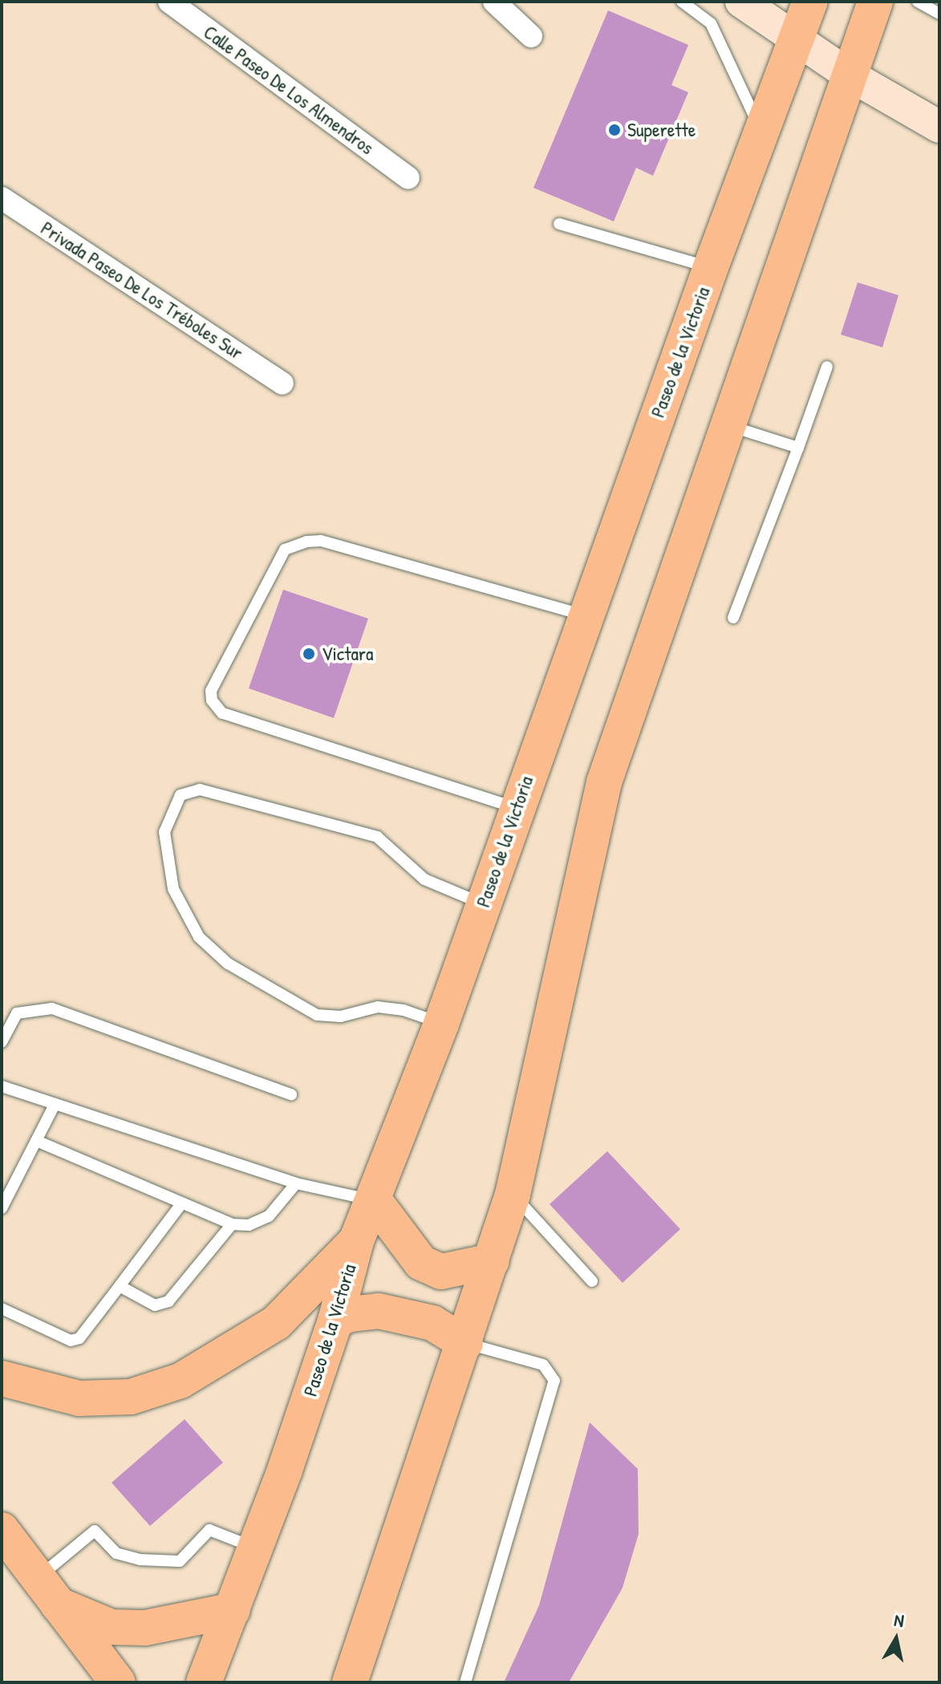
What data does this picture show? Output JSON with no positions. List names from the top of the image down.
{
  "streets": {
    "main road": ["Paseo de la Victoria"],
    "street": ["Calle Paseo De Los Almendros", "Privada Paseo De Los Tréboles Sur"]
  },
  "places": ["Superette", "Victara"],
  "north": "top"
}
